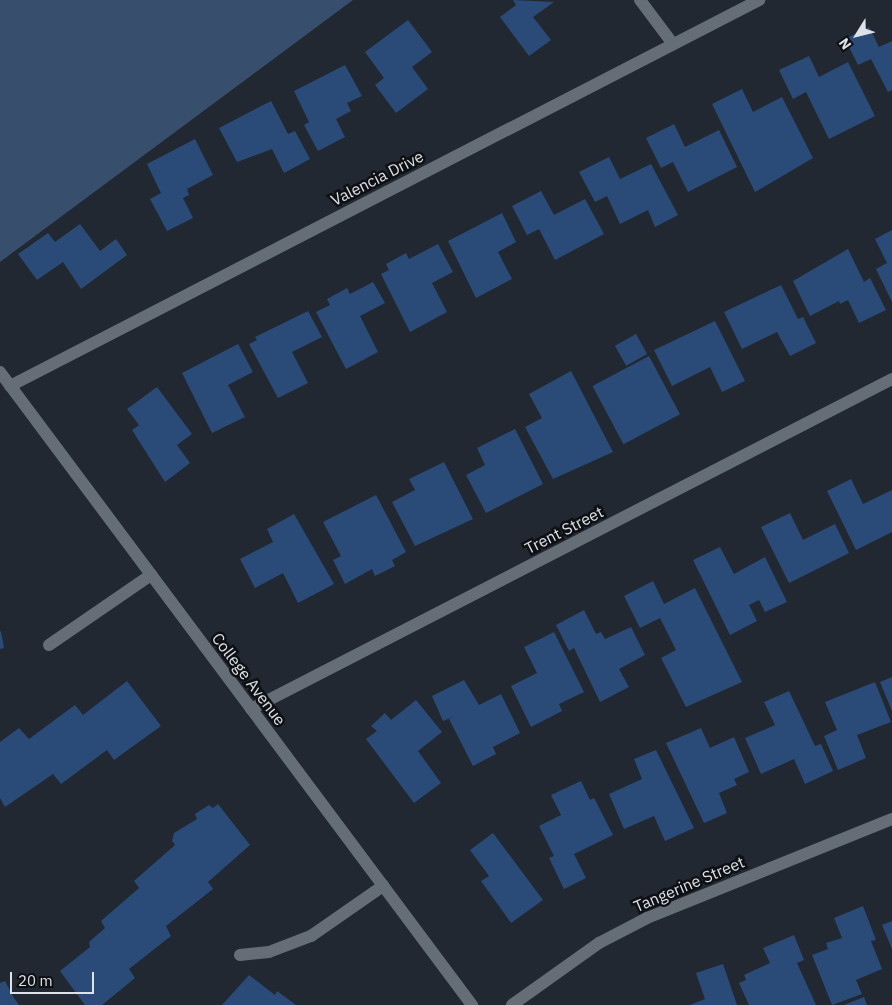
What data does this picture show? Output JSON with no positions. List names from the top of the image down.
{
  "streets": {
    "street": [
      "Valencia Drive",
      "Trent Street",
      "College Avenue",
      "Tangerine Street"
    ]
  },
  "crossings": [
    ["Valencia Drive", "College Avenue"],
    ["Trent Street", "College Avenue"]
  ],
  "scale_bar": "20 m",
  "north": "bottom left"
}
